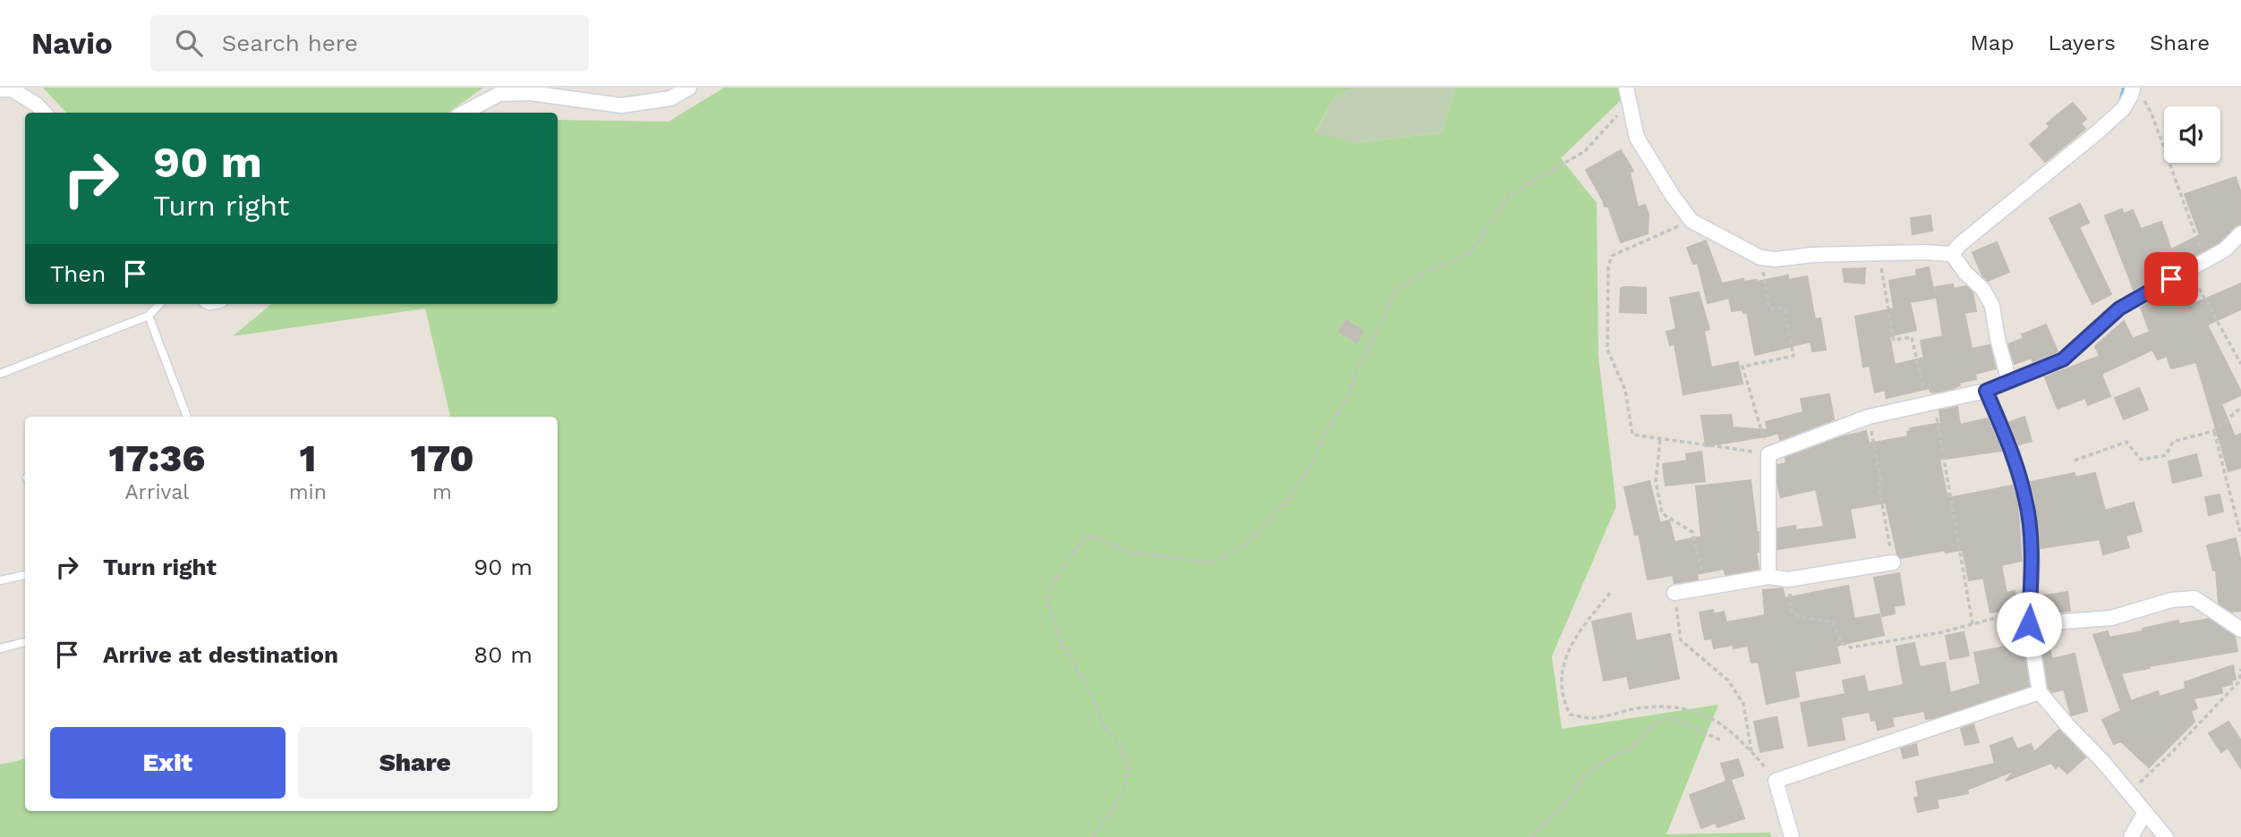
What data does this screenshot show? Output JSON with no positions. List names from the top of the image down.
{
  "page": {
    "header": "Navio",
    "search": "Search here",
    "nav": ["Map", "Layers", "Share"],
    "turn": ["90 m", "Turn right"],
    "then": "Then",
    "eta": [
      "17:36",
      "Arrival",
      "1",
      "min",
      "170",
      "m"
    ],
    "list": [
      {
        "name": "Turn right",
        "value": "90 m"
      },
      {
        "name": "Arrive at destination",
        "value": "80 m"
      }
    ],
    "buttons": ["Exit", "Share"]
  }
}
